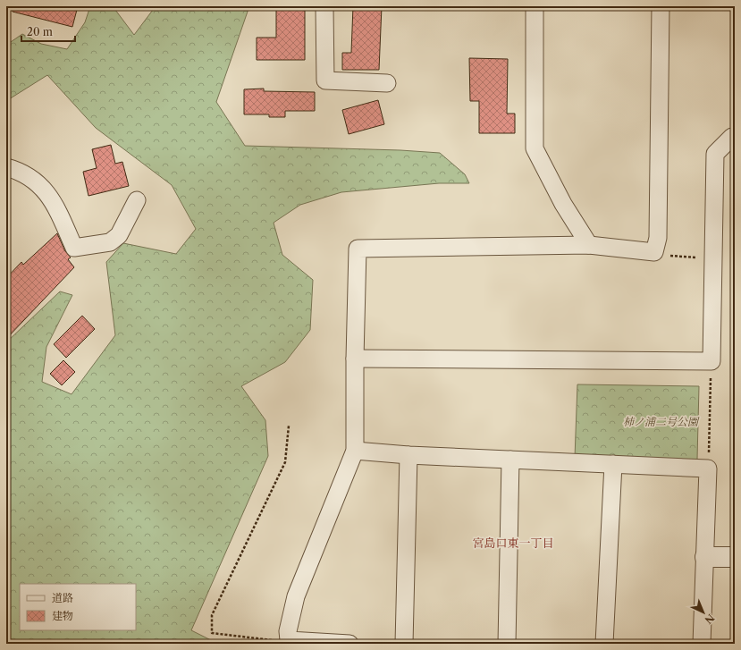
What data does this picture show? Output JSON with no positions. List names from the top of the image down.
{
  "districts": ["宮島口東一丁目"],
  "parks": ["柿ノ浦二号公園"],
  "legend": ["道路", "建物"],
  "scale_bar": "20 m",
  "north": "bottom right"
}
